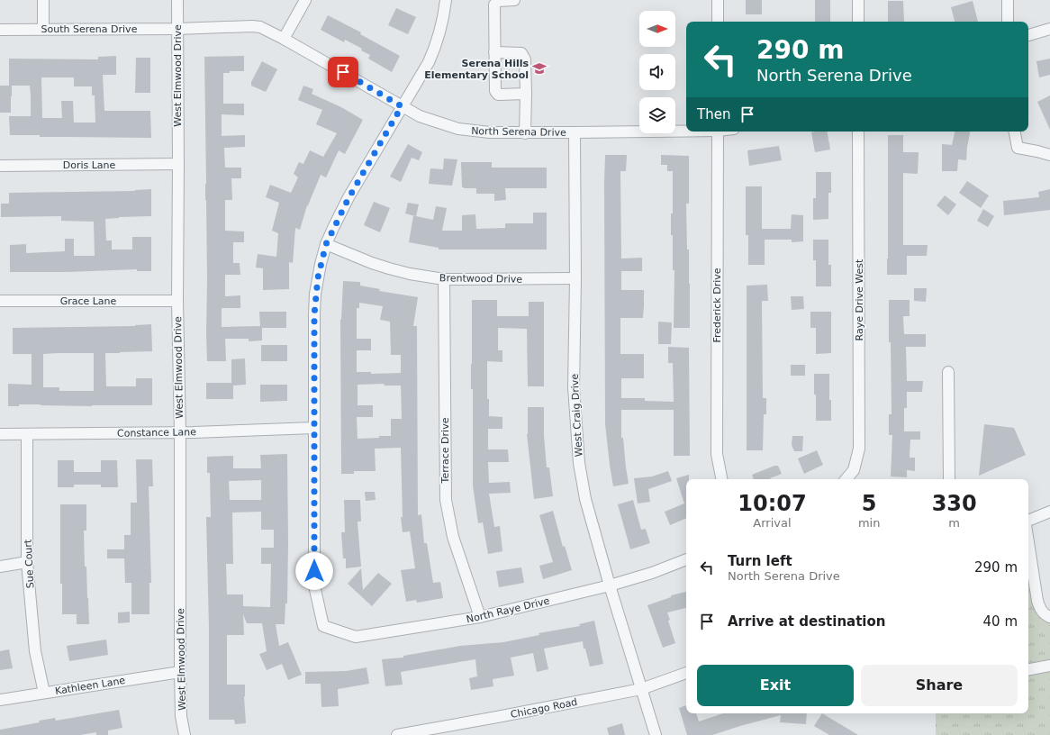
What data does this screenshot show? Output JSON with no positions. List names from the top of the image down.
{
  "streets": {
    "street": [
      "South Serena Drive",
      "West Elmwood Drive",
      "North Serena Drive",
      "Doris Lane",
      "Brentwood Drive",
      "Raye Drive West",
      "Grace Lane",
      "Frederick Drive",
      "West Craig Drive",
      "Constance Lane",
      "Terrace Drive",
      "Sue Court",
      "North Raye Drive",
      "Kathleen Lane",
      "Chicago Road"
    ]
  },
  "crossings": [
    ["South Serena Drive", "West Elmwood Drive"],
    ["South Serena Drive", "North Serena Drive"],
    ["West Elmwood Drive", "North Serena Drive"],
    ["West Elmwood Drive", "Doris Lane"],
    ["West Elmwood Drive", "Grace Lane"],
    ["West Elmwood Drive", "Constance Lane"],
    ["West Elmwood Drive", "Kathleen Lane"],
    ["North Serena Drive", "West Craig Drive"],
    ["Brentwood Drive", "West Craig Drive"],
    ["Brentwood Drive", "Terrace Drive"],
    ["West Craig Drive", "North Raye Drive"],
    ["West Craig Drive", "Chicago Road"],
    ["Constance Lane", "Sue Court"],
    ["Constance Lane", "North Raye Drive"],
    ["Terrace Drive", "North Raye Drive"],
    ["Sue Court", "Kathleen Lane"]
  ],
  "places": {
    "school or university": ["Serena Hills Elementary School"]
  },
  "north": "right",
  "page": {
    "turn": ["290 m", "North Serena Drive"],
    "then": "Then",
    "eta": [
      "10:07",
      "Arrival",
      "5",
      "min",
      "330",
      "m"
    ],
    "list": [
      {
        "name": "Turn left",
        "note": "North Serena Drive",
        "value": "290 m"
      },
      {
        "name": "Arrive at destination",
        "value": "40 m"
      }
    ],
    "buttons": ["Exit", "Share"]
  }
}
